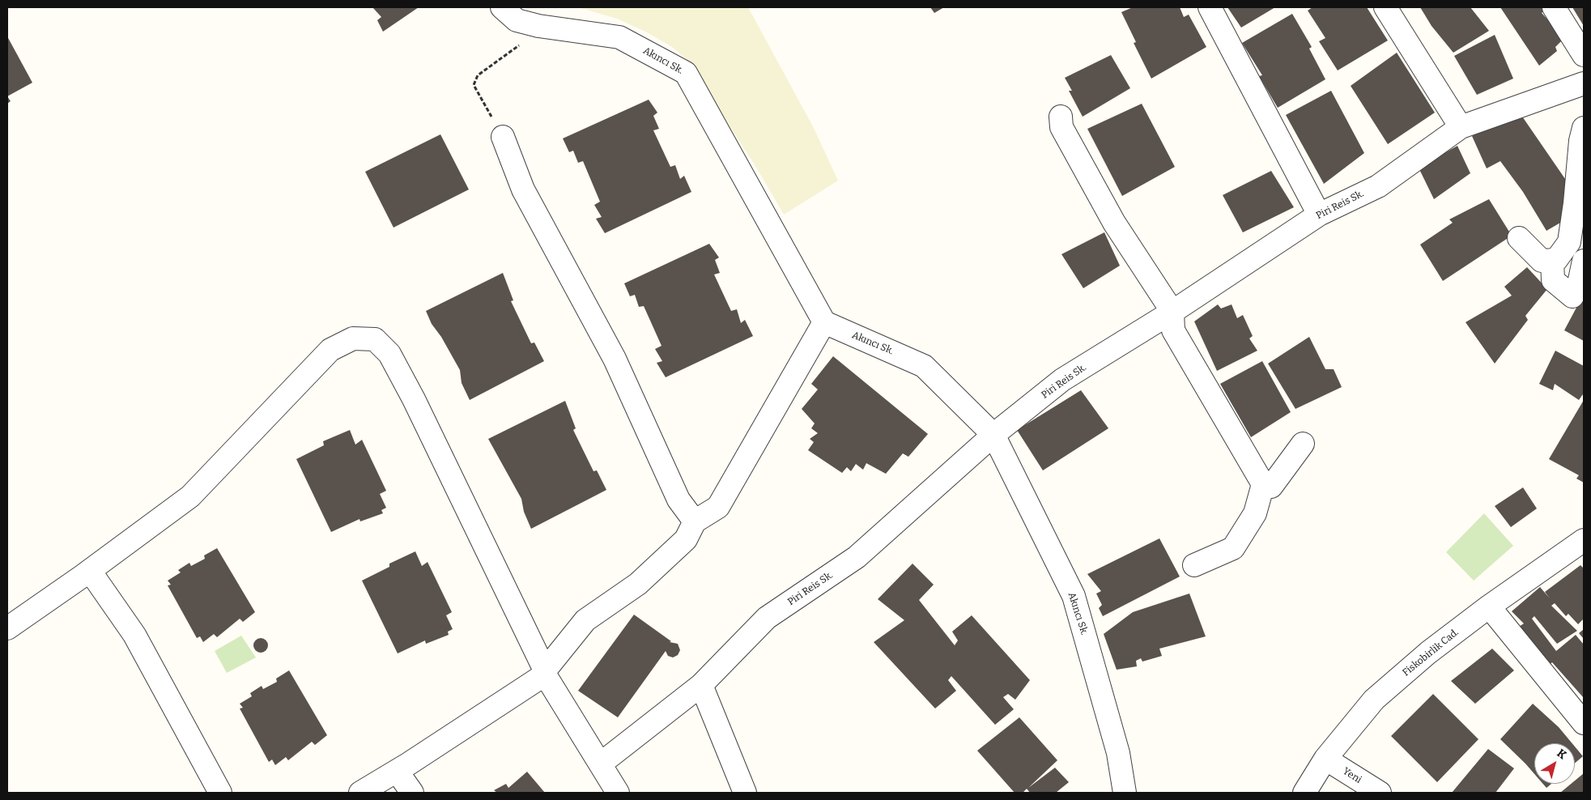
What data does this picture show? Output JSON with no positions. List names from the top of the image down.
{
  "streets": {
    "street": [
      "Akıncı Sk.",
      "Piri Reis Sk.",
      "Fiskobirlik Cad.",
      "Yeni"
    ]
  },
  "crossings": [
    ["Akıncı Sk.", "Piri Reis Sk."],
    ["Fiskobirlik Cad.", "Yeni"]
  ],
  "north": "top right"
}
